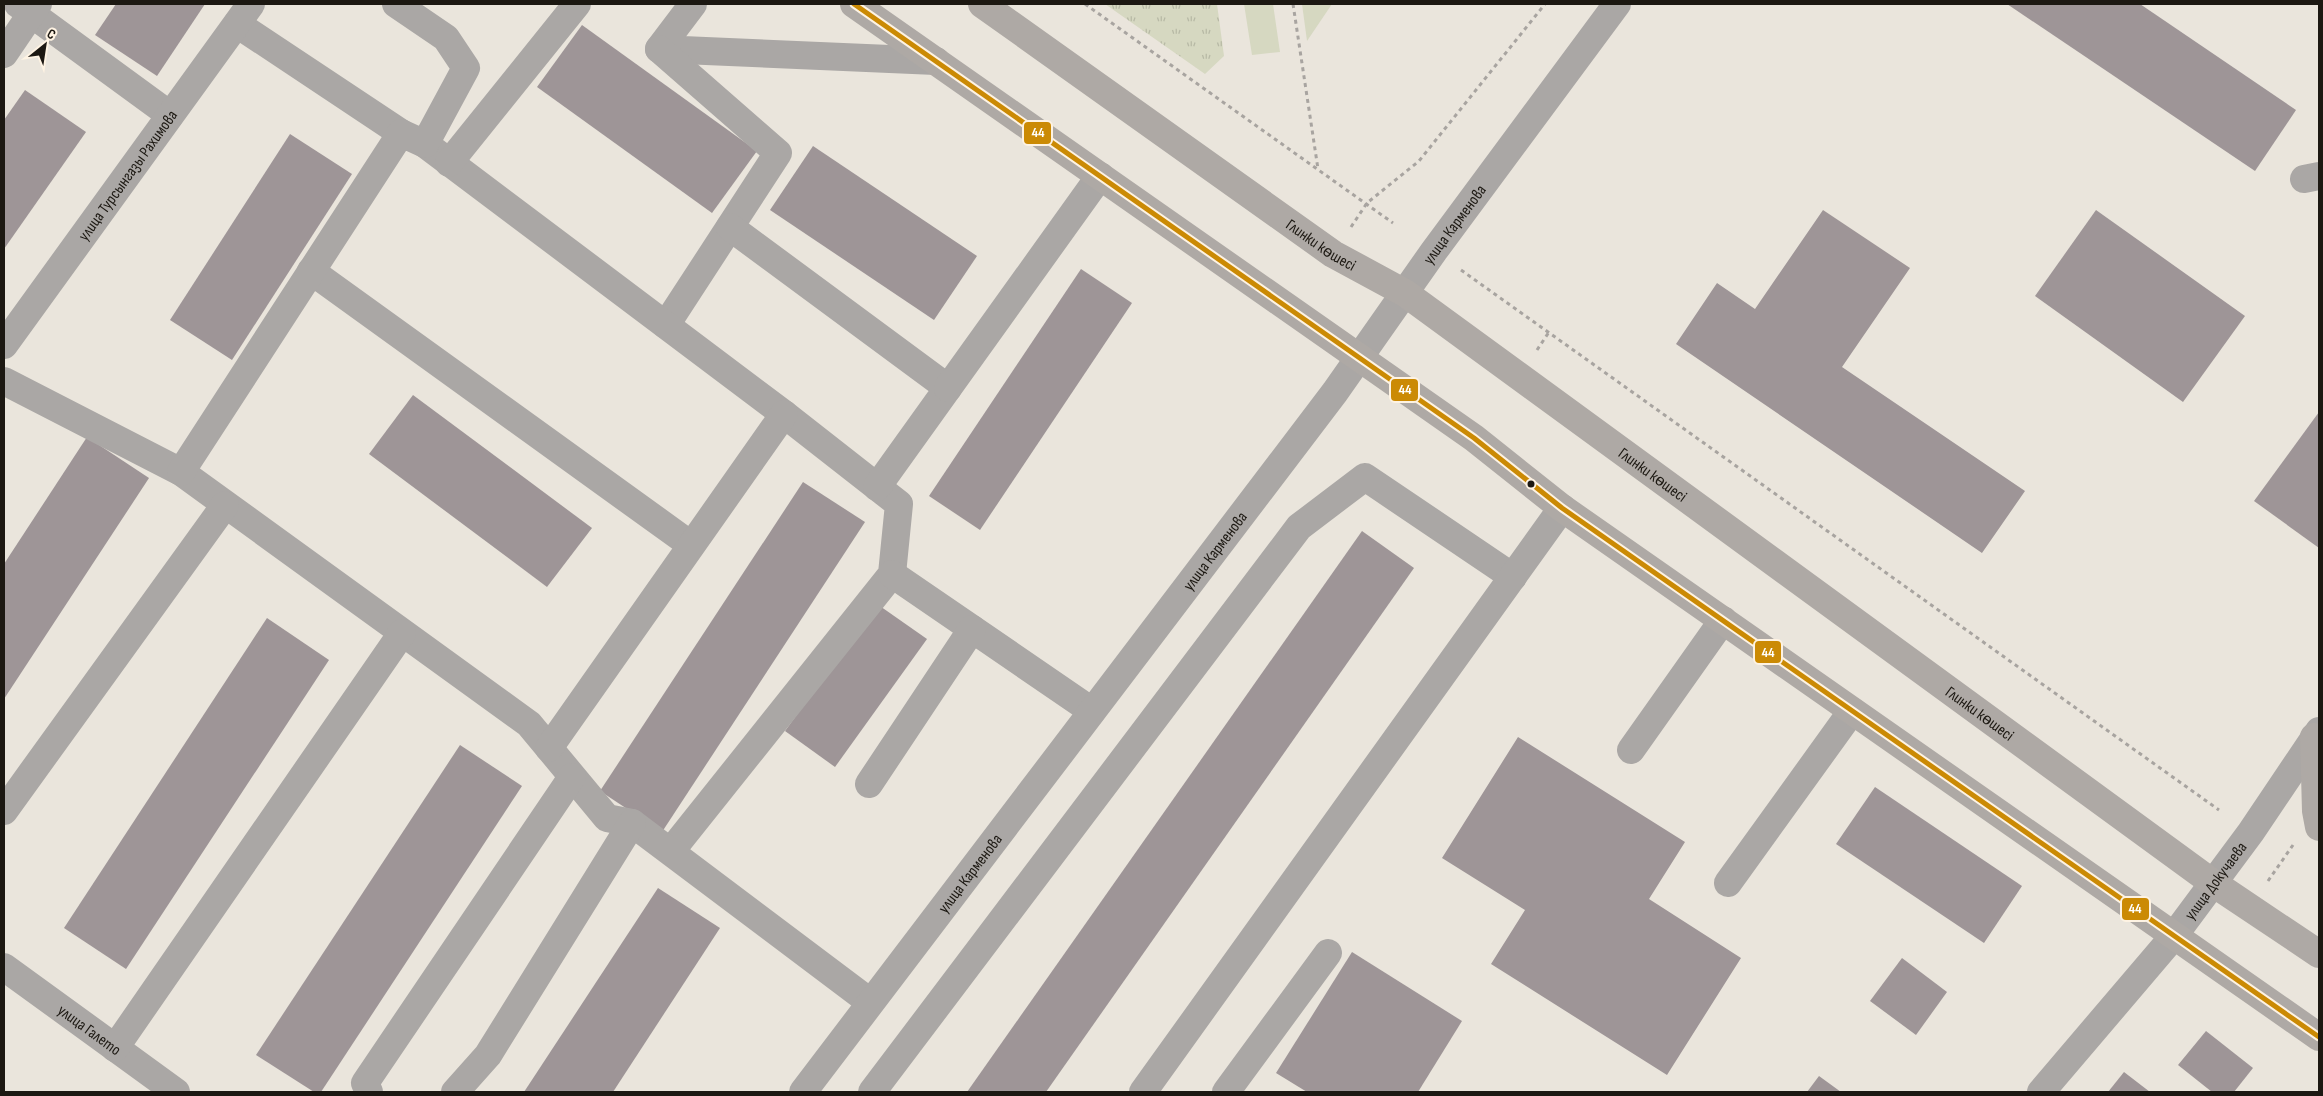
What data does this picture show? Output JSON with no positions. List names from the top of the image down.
{
  "streets": {
    "main road": ["Глинки көшесі"],
    "street": [
      "улица Турсынгазы Рахимова",
      "улица Карменова",
      "улица Докучаева",
      "улица Галето"
    ]
  },
  "crossings": [
    ["улица Карменова", "Глинки көшесі"],
    ["Глинки көшесі", "улица Докучаева"]
  ],
  "lines": ["transit line 44"],
  "north": "top right"
}
